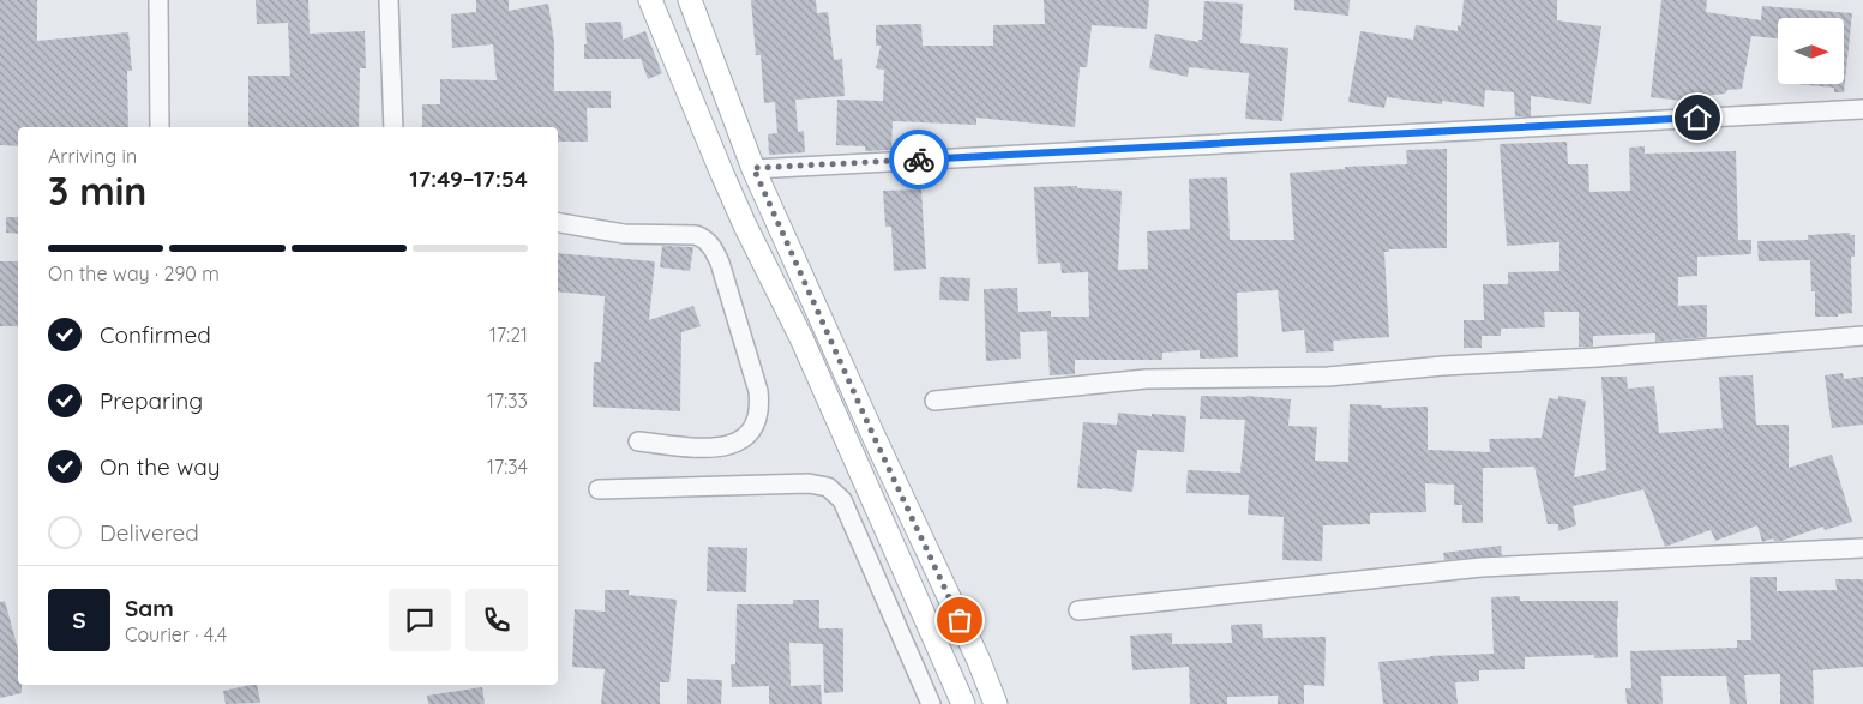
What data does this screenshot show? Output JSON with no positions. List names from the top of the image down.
{
  "north": "right",
  "page": {
    "heading": ["3 min", "Arriving in", "17:49–17:54"],
    "panel": ["Sam", "Courier · 4.4"],
    "bar": "On the way · 290 m",
    "list": [
      ["Confirmed", "17:21"],
      ["Preparing", "17:33"],
      ["On the way", "17:34"],
      "Delivered"
    ],
    "round": "S"
  }
}
